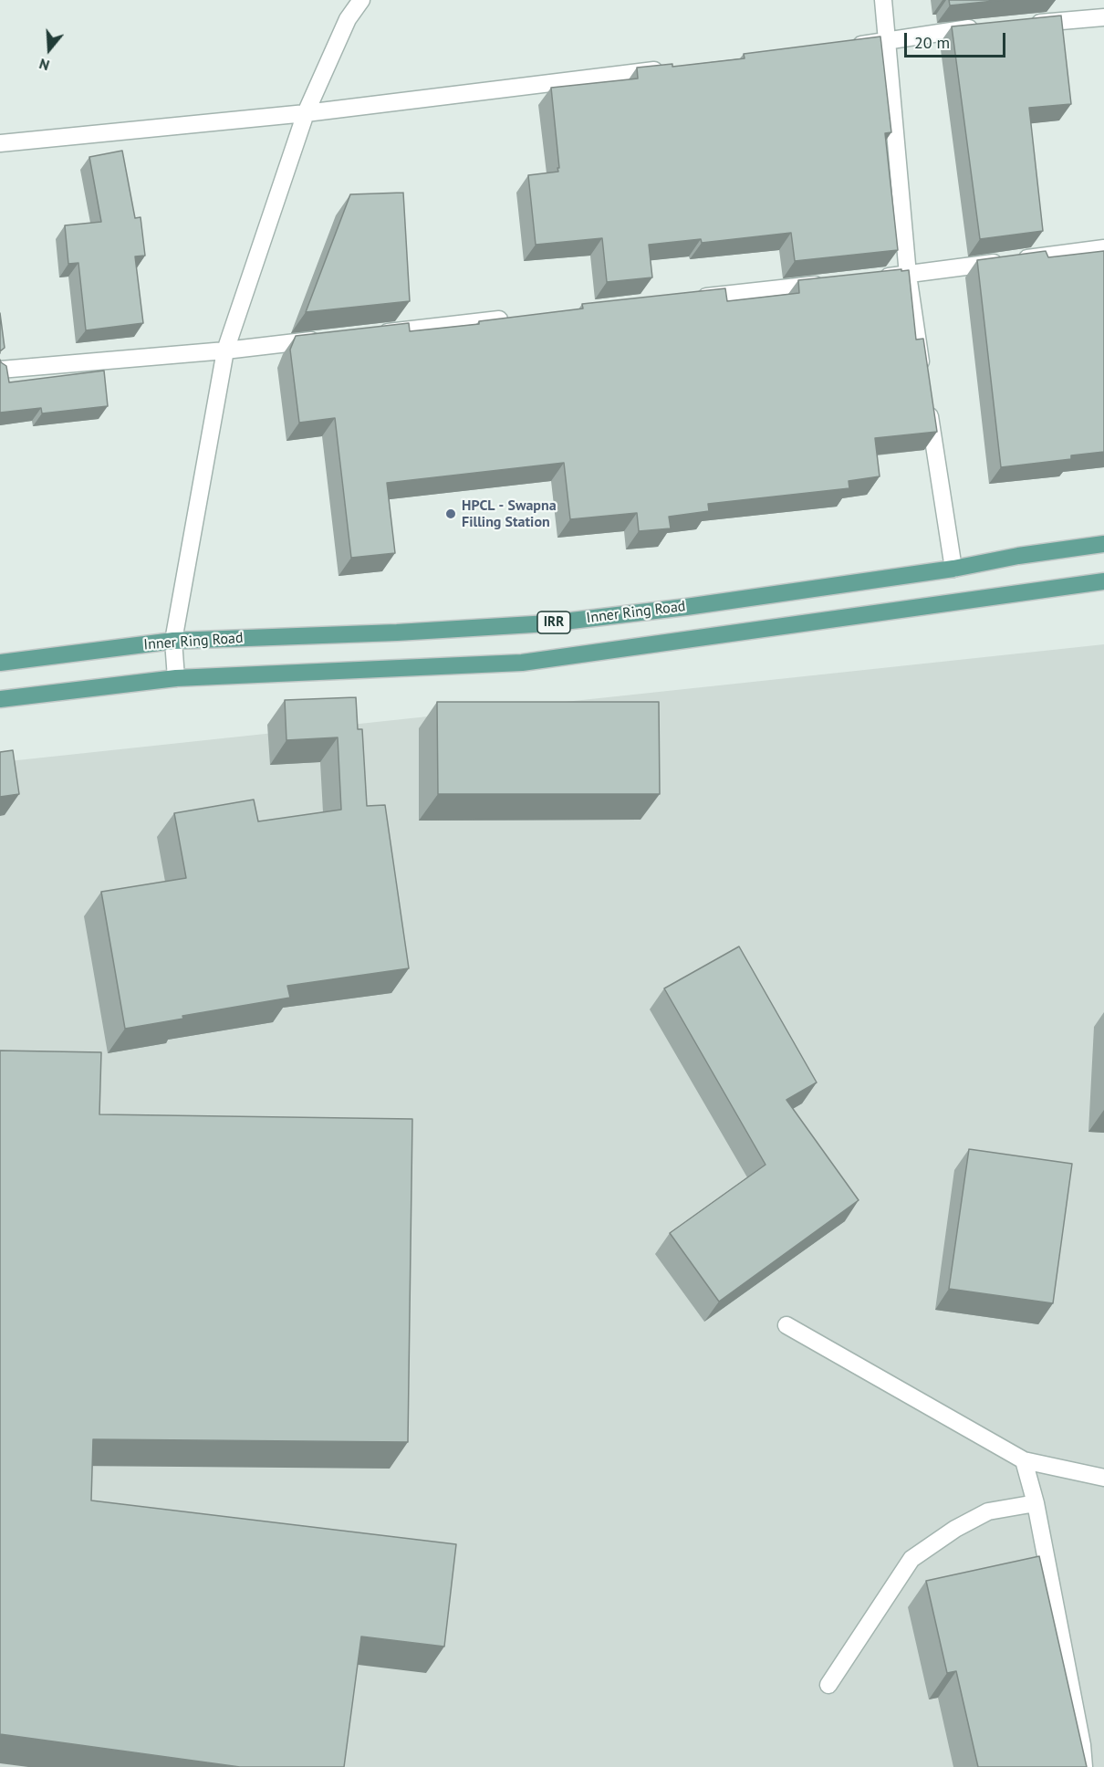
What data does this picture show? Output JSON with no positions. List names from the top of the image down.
{
  "streets": {
    "main road": ["Inner Ring Road", "IRR"]
  },
  "places": ["HPCL - Swapna Filling Station"],
  "scale_bar": "20 m",
  "north": "bottom"
}
